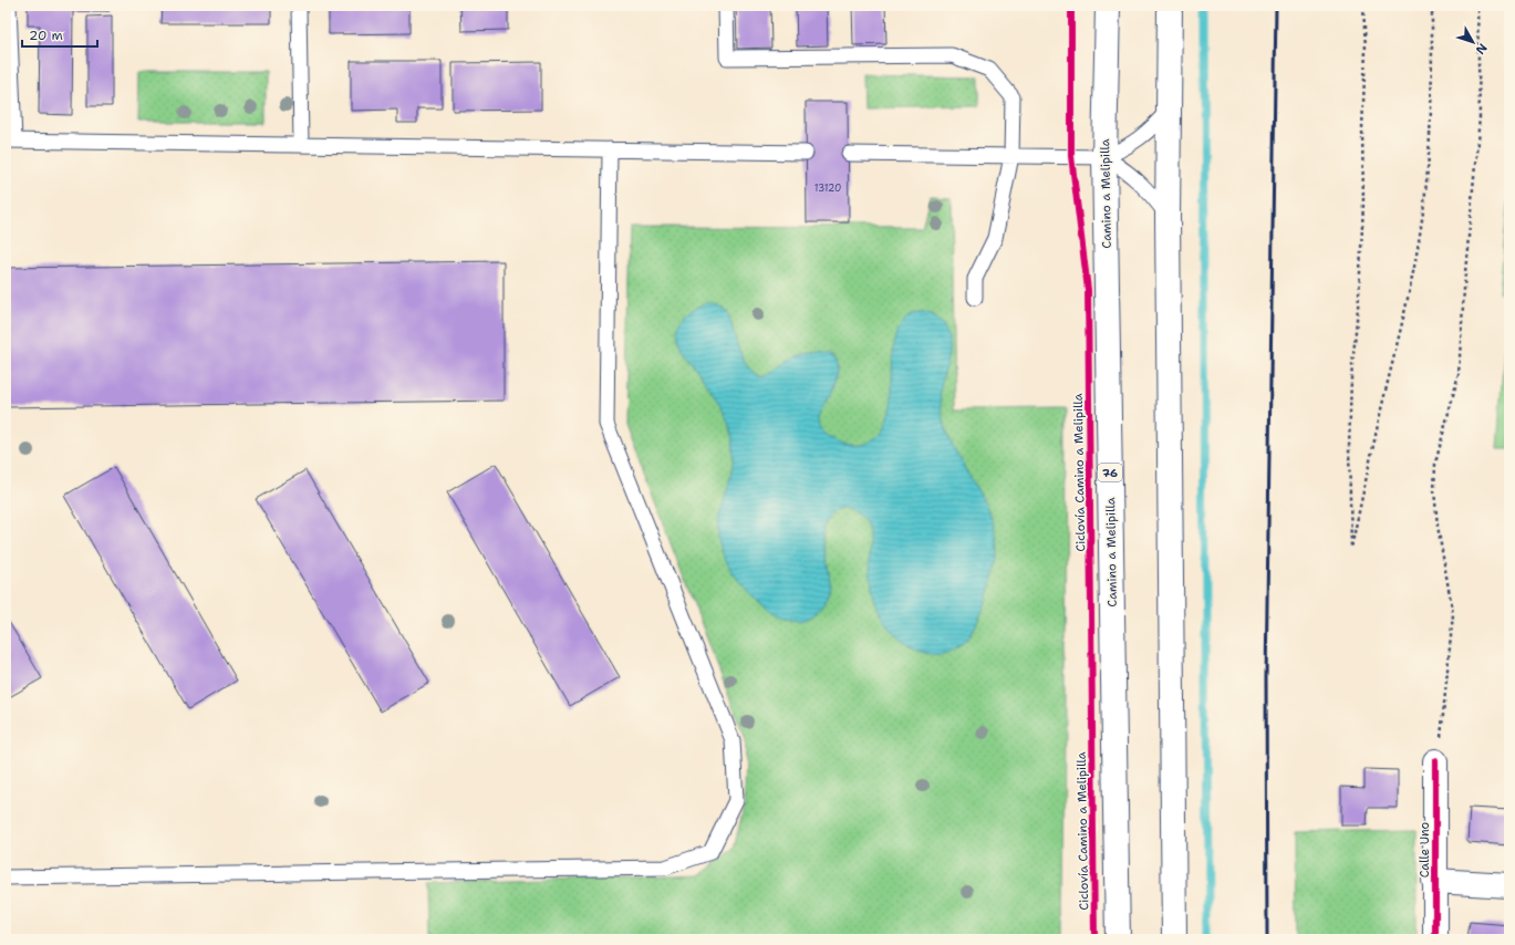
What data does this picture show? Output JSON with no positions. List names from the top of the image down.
{
  "streets": {
    "main road": ["Camino a Melipilla", "76", "Calle Uno"],
    "cycle path": ["Ciclovía Camino a Melipilla"]
  },
  "house_numbers": ["13120"],
  "scale_bar": "20 m",
  "north": "bottom right"
}
